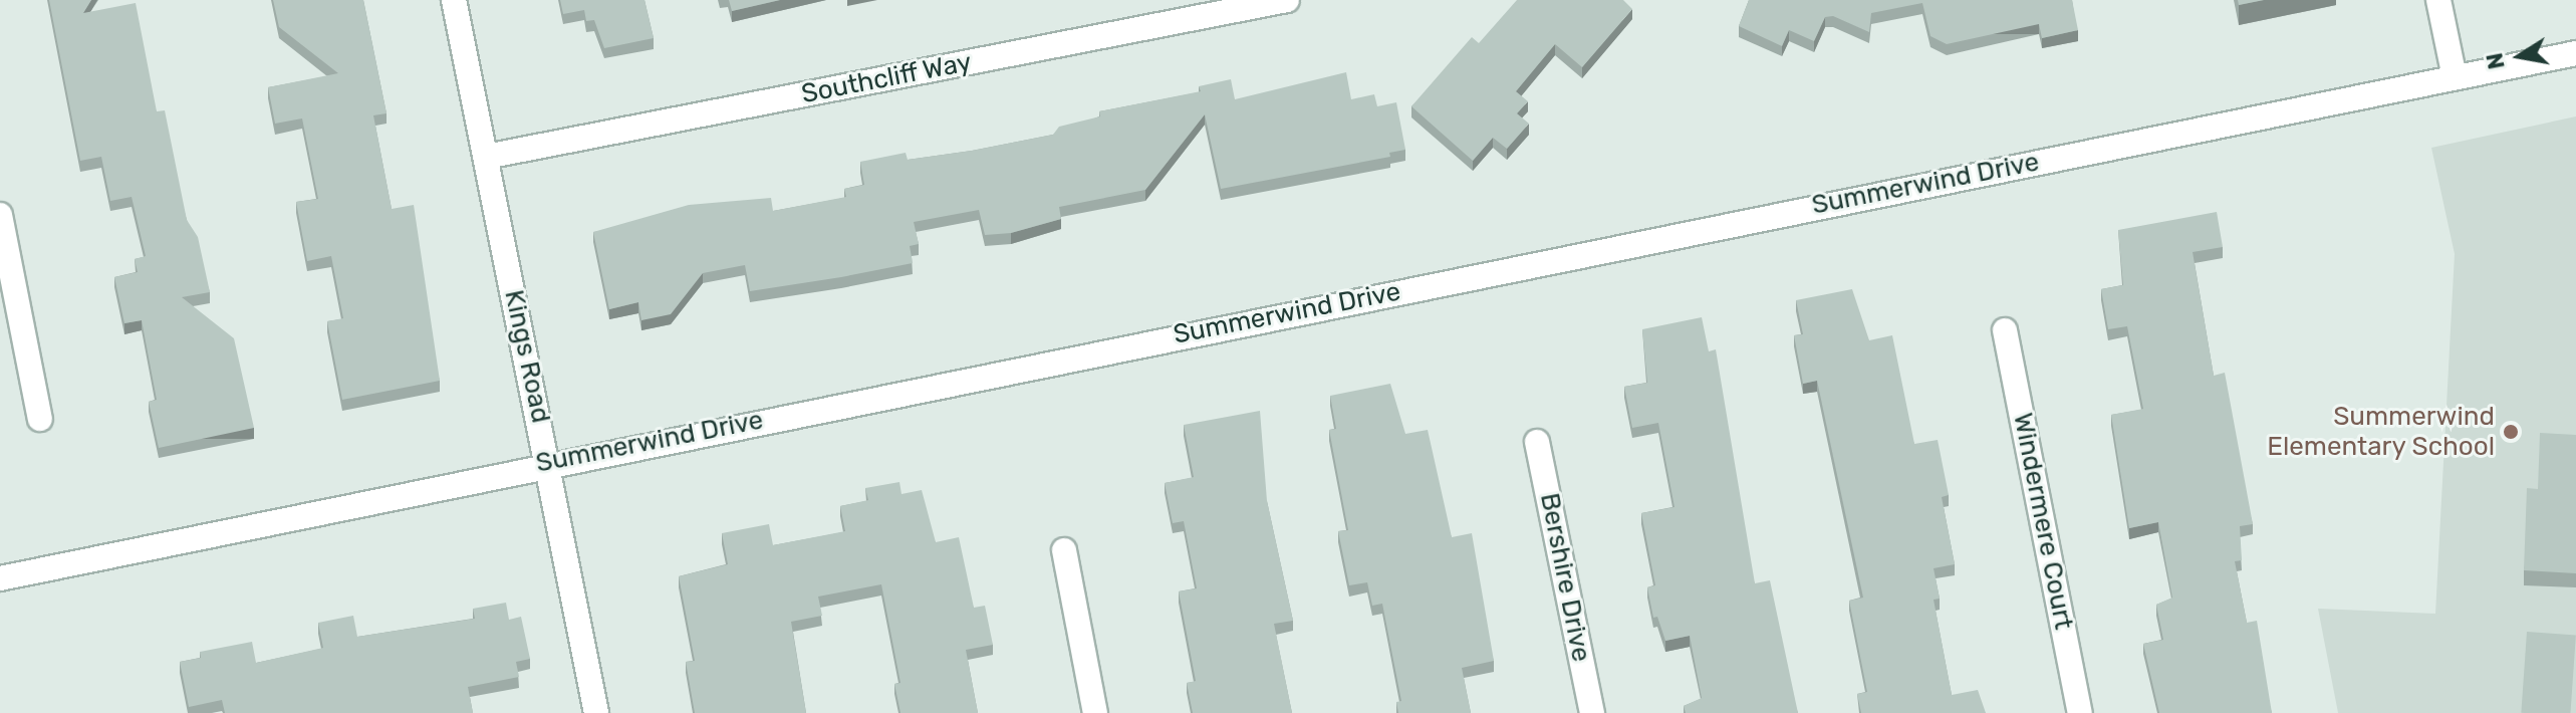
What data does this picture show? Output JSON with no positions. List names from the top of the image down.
{
  "streets": {
    "street": [
      "Southcliff Way",
      "Summerwind Drive",
      "Kings Road",
      "Windermere Court",
      "Bershire Drive"
    ]
  },
  "crossings": [
    ["Southcliff Way", "Kings Road"],
    ["Summerwind Drive", "Kings Road"]
  ],
  "places": ["Summerwind Elementary School"],
  "north": "left"
}
